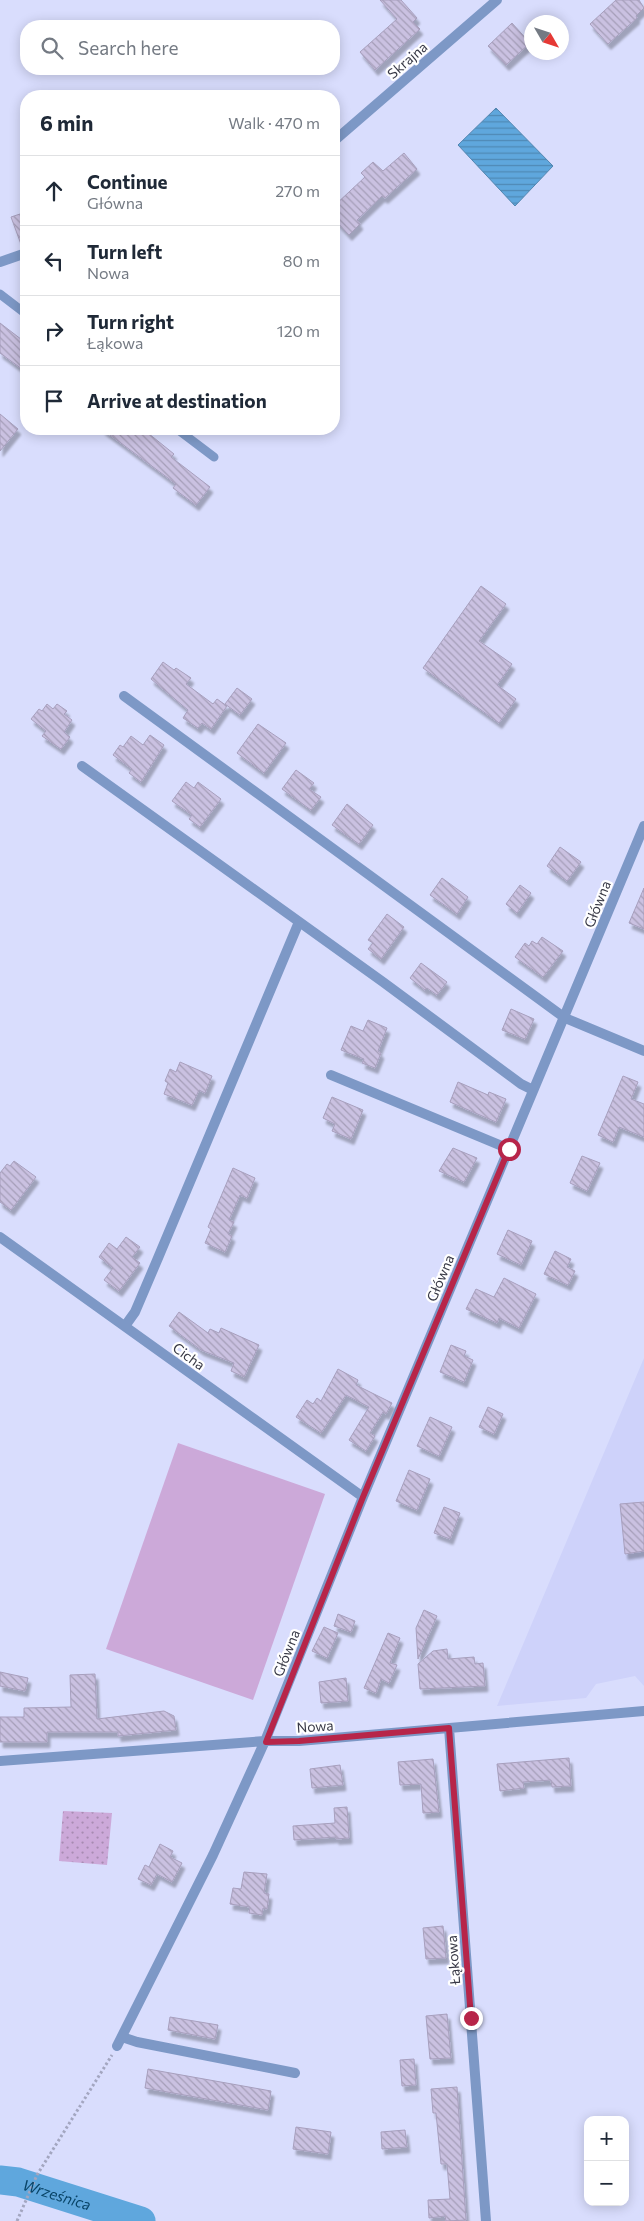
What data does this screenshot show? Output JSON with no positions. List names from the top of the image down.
{
  "streets": {
    "street": [
      "Skrajna",
      "Główna",
      "Cicha",
      "Nowa",
      "Łąkowa"
    ]
  },
  "crossings": [
    ["Główna", "Cicha"],
    ["Główna", "Nowa"],
    ["Nowa", "Łąkowa"]
  ],
  "water": ["Wrześnica"],
  "north": "bottom right",
  "page": {
    "search": "Search here",
    "heading": ["6 min", "Walk · 470 m"],
    "list": [
      ["Continue", "Główna", "270 m"],
      ["Turn left", "Nowa", "80 m"],
      ["Turn right", "Łąkowa", "120 m"],
      "Arrive at destination"
    ],
    "map_buttons": ["+", "−"]
  }
}
